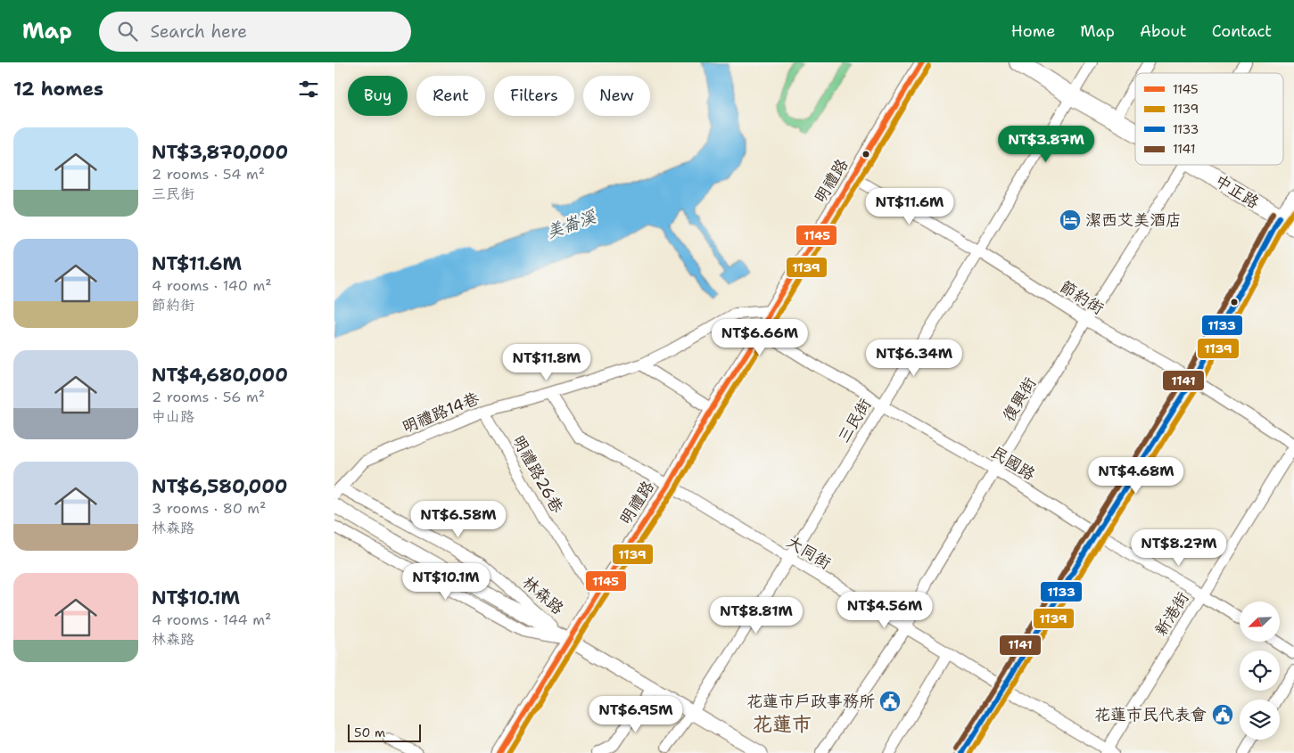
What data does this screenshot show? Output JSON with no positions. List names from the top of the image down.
{
  "streets": {
    "main road": ["中正路"],
    "street": [
      "明禮路",
      "節約街",
      "復興街",
      "明禮路14巷",
      "三民街",
      "民國路",
      "明禮路26巷",
      "大同街",
      "林森路",
      "新港街"
    ]
  },
  "crossings": [
    ["明禮路", "節約街"],
    ["明禮路", "明禮路14巷"],
    ["明禮路", "民國路"],
    ["明禮路", "明禮路26巷"],
    ["明禮路", "大同街"],
    ["明禮路", "林森路"],
    ["中正路", "三民街"],
    ["節約街", "復興街"],
    ["節約街", "三民街"],
    ["節約街", "新港街"],
    ["復興街", "民國路"],
    ["復興街", "大同街"],
    ["明禮路14巷", "明禮路26巷"],
    ["明禮路14巷", "大同街"],
    ["明禮路14巷", "林森路"],
    ["三民街", "民國路"],
    ["三民街", "大同街"],
    ["三民街", "林森路"],
    ["民國路", "新港街"],
    ["大同街", "新港街"]
  ],
  "districts": ["花蓮市"],
  "water": ["美崙溪"],
  "places": {
    "hotel": ["潔西艾美酒店"],
    "public building": ["花蓮市戶政事務所", "花蓮市民代表會"]
  },
  "lines": [
    "transit line 1145",
    "transit line 1139",
    "transit line 1141",
    "transit line 1133"
  ],
  "legend": [
    "1145",
    "1139",
    "1133",
    "1141"
  ],
  "scale_bar": "50 m",
  "north": "bottom left",
  "page": {
    "header": "Map",
    "search": "Search here",
    "nav": [
      "Home",
      "Map",
      "About",
      "Contact"
    ],
    "heading": "12 homes",
    "chip": [
      "Buy",
      "Rent",
      "Filters",
      "New"
    ],
    "list": [
      {
        "name": "NT$3,870,000",
        "note": "2 rooms · 54 m² · 三民街"
      },
      {
        "name": "NT$11.6M",
        "note": "4 rooms · 140 m² · 節約街"
      },
      {
        "name": "NT$4,680,000",
        "note": "2 rooms · 56 m² · 中山路"
      },
      {
        "name": "NT$6,580,000",
        "note": "3 rooms · 80 m² · 林森路"
      },
      {
        "name": "NT$10.1M",
        "note": "4 rooms · 144 m² · 林森路"
      }
    ],
    "price": [
      "NT$3.87M",
      "NT$11.6M",
      "NT$6.66M",
      "NT$6.34M",
      "NT$11.8M",
      "NT$4.68M",
      "NT$6.58M",
      "NT$8.27M",
      "NT$10.1M",
      "NT$4.56M",
      "NT$8.81M",
      "NT$6.95M"
    ],
    "scale": "50 m"
  }
}
